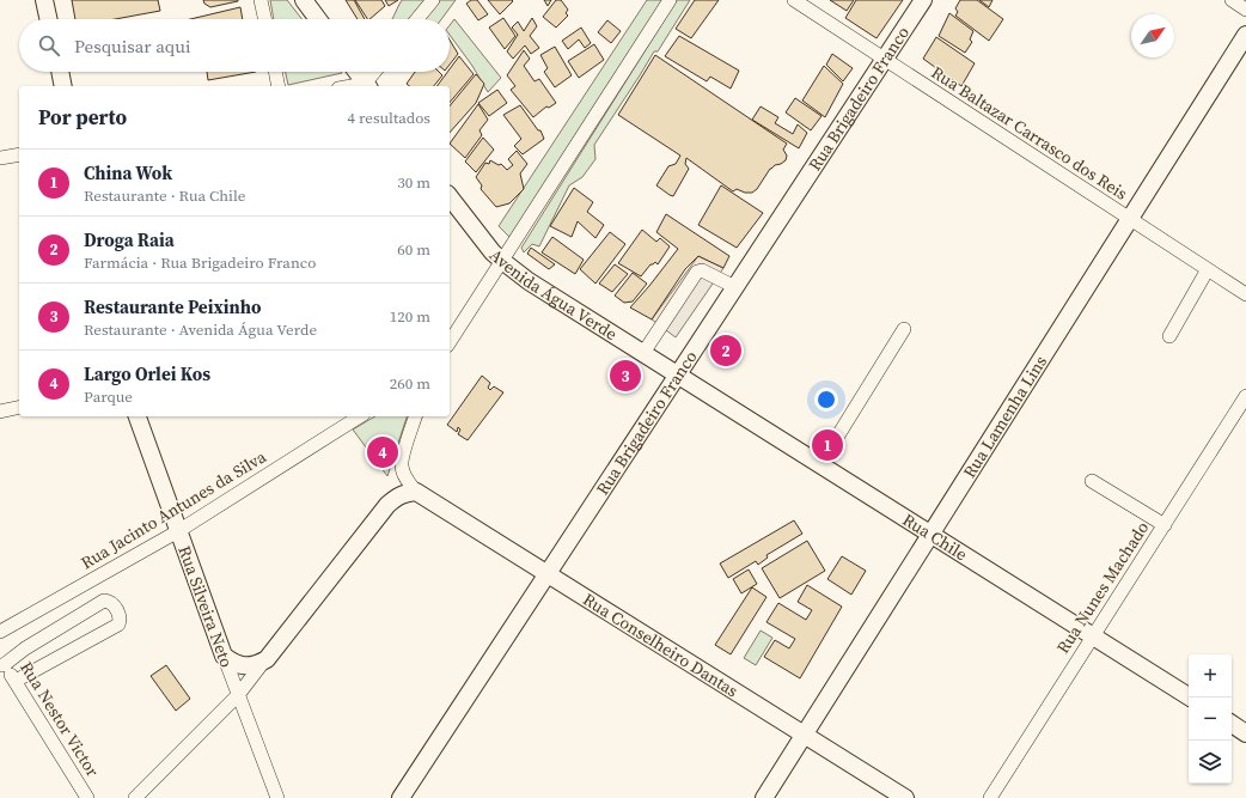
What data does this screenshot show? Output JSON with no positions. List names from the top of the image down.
{
  "streets": {
    "main road": [
      "Rua Brigadeiro Franco",
      "Avenida Água Verde",
      "Rua Lamenha Lins",
      "Rua Chile",
      "Rua Silveira Neto",
      "Rua Conselheiro Dantas"
    ],
    "street": [
      "Rua Baltazar Carrasco dos Reis",
      "Rua Jacinto Antunes da Silva",
      "Rua Nunes Machado",
      "Rua Nestor Victor"
    ]
  },
  "crossings": [
    ["Rua Brigadeiro Franco", "Rua Baltazar Carrasco dos Reis"],
    ["Rua Brigadeiro Franco", "Avenida Água Verde"],
    ["Rua Brigadeiro Franco", "Rua Chile"],
    ["Rua Brigadeiro Franco", "Rua Conselheiro Dantas"],
    ["Rua Baltazar Carrasco dos Reis", "Rua Lamenha Lins"],
    ["Avenida Água Verde", "Rua Chile"],
    ["Rua Lamenha Lins", "Rua Chile"],
    ["Rua Lamenha Lins", "Rua Conselheiro Dantas"],
    ["Rua Jacinto Antunes da Silva", "Rua Silveira Neto"],
    ["Rua Chile", "Rua Nunes Machado"]
  ],
  "north": "top right",
  "page": {
    "search": "Pesquisar aqui",
    "heading": ["Por perto", "4 resultados"],
    "list": [
      {
        "mark": "1",
        "name": "China Wok",
        "note": "Restaurante · Rua Chile",
        "value": "30 m"
      },
      {
        "mark": "2",
        "name": "Droga Raia",
        "note": "Farmácia · Rua Brigadeiro Franco",
        "value": "60 m"
      },
      {
        "mark": "3",
        "name": "Restaurante Peixinho",
        "note": "Restaurante · Avenida Água Verde",
        "value": "120 m"
      },
      {
        "mark": "4",
        "name": "Largo Orlei Kos",
        "note": "Parque",
        "value": "260 m"
      }
    ],
    "pins": [
      "2",
      "3",
      "1",
      "4"
    ],
    "map_buttons": ["+", "−"]
  }
}
